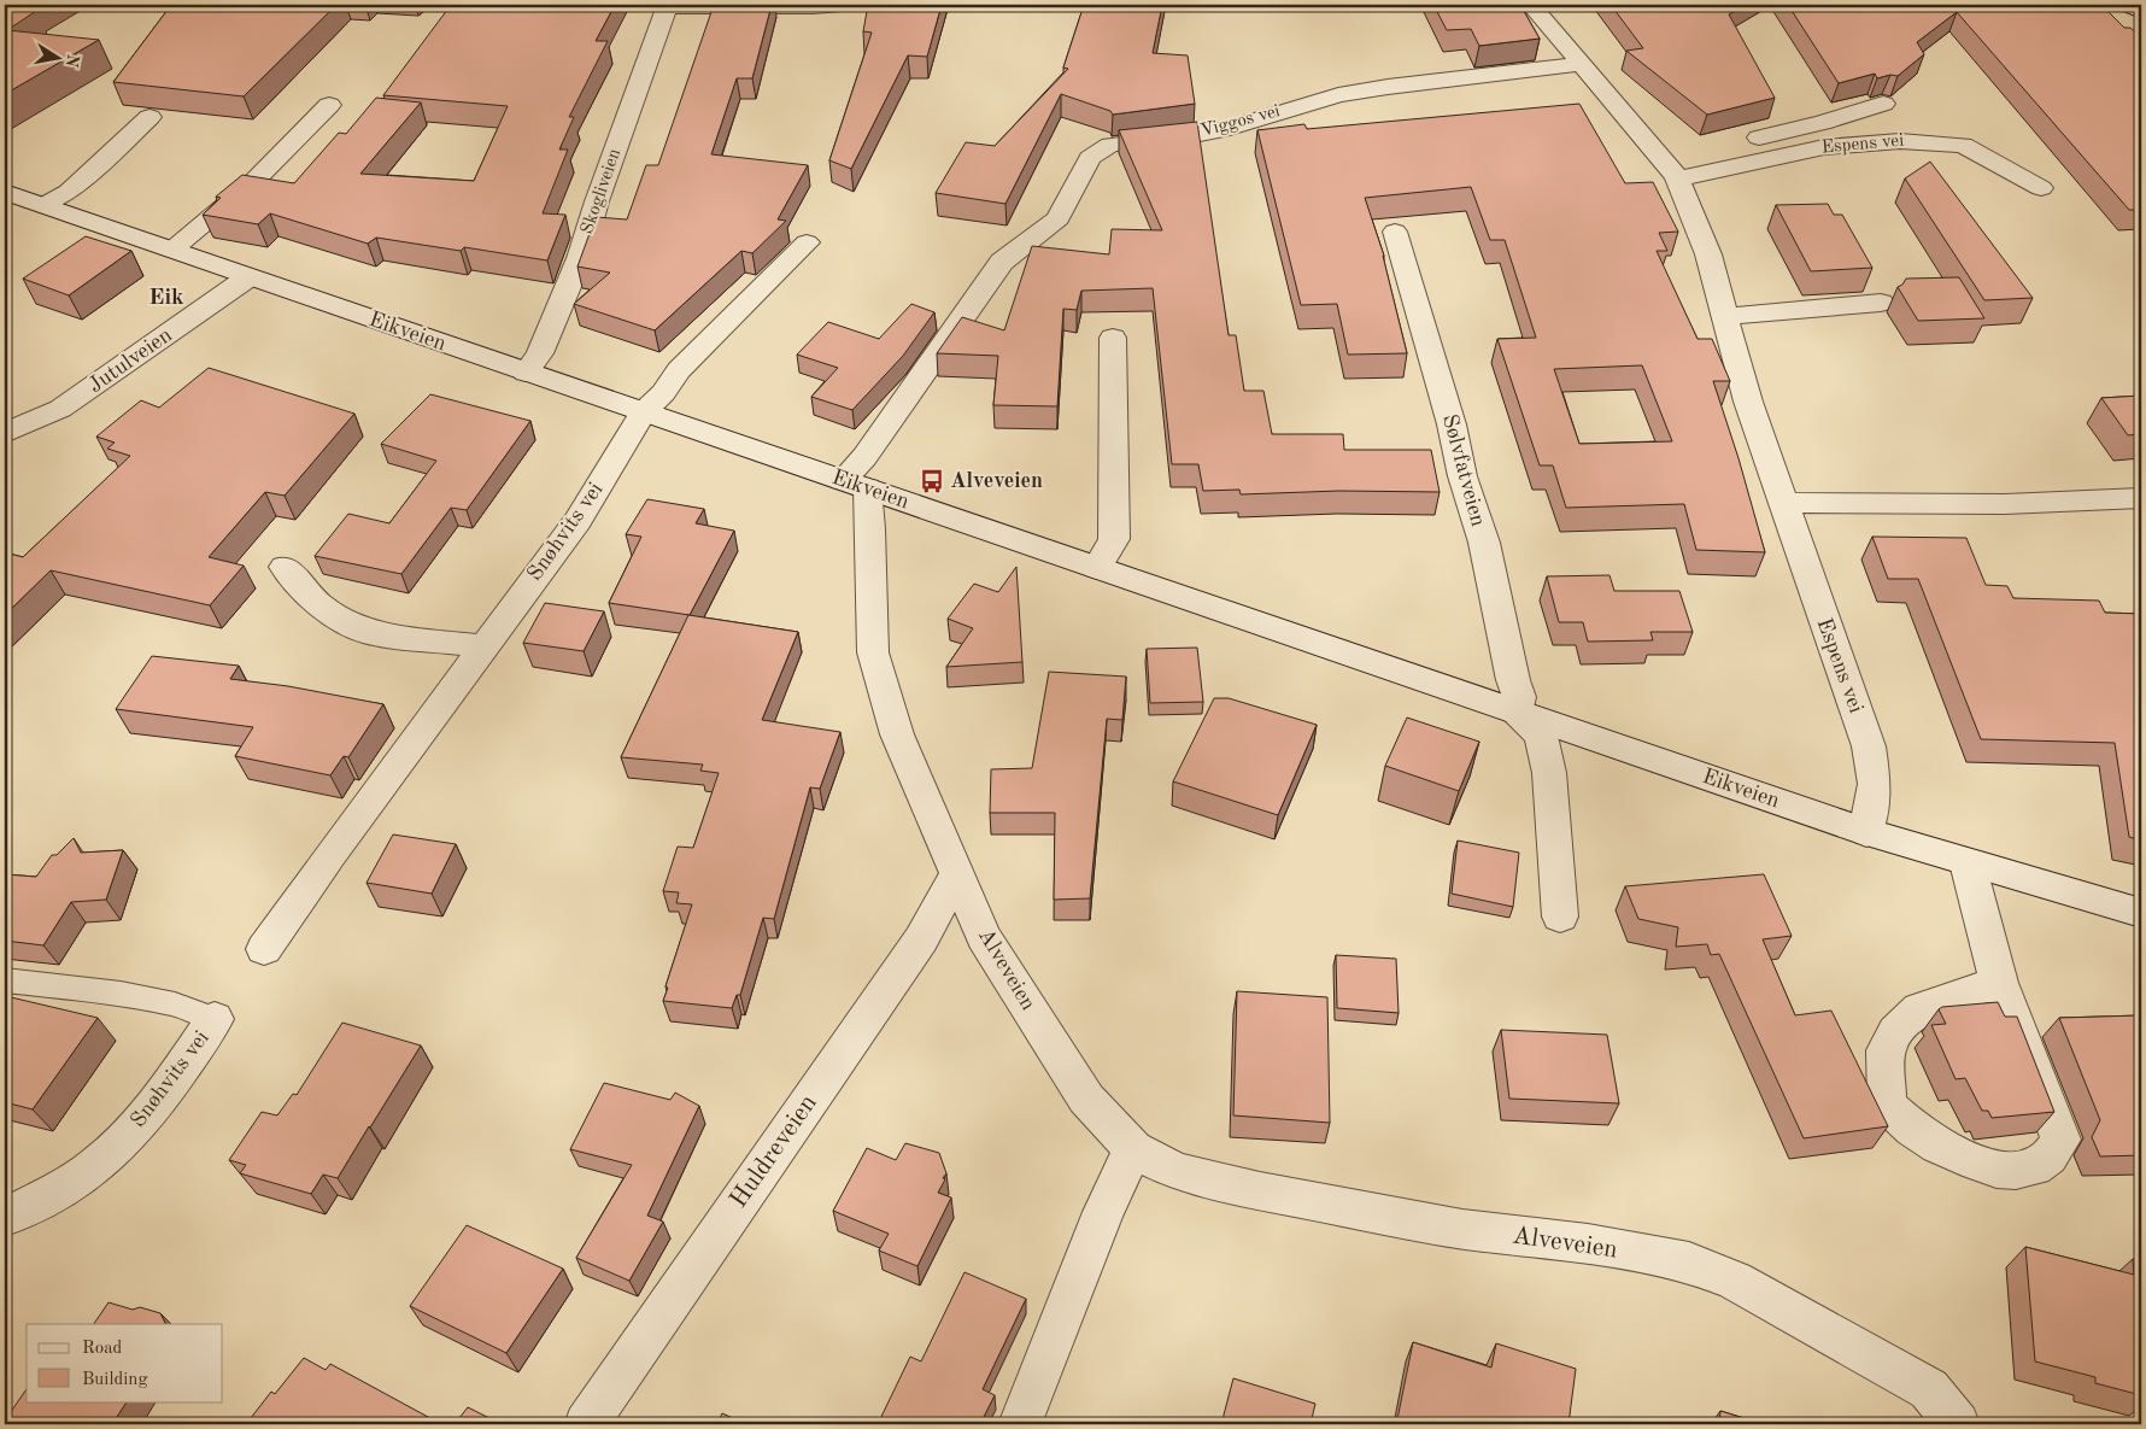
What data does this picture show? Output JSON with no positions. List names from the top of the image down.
{
  "streets": {
    "street": [
      "Viggos vei",
      "Espens vei",
      "Skogliveien",
      "Eikveien",
      "Jutulveien",
      "Sølvfatveien",
      "Snøhvits vei",
      "Alveveien",
      "Huldreveien"
    ]
  },
  "crossings": [
    ["Viggos vei", "Espens vei"],
    ["Viggos vei", "Eikveien"],
    ["Viggos vei", "Alveveien"],
    ["Espens vei", "Eikveien"],
    ["Skogliveien", "Eikveien"],
    ["Eikveien", "Jutulveien"],
    ["Eikveien", "Sølvfatveien"],
    ["Eikveien", "Snøhvits vei"],
    ["Eikveien", "Alveveien"],
    ["Alveveien", "Huldreveien"]
  ],
  "districts": ["Eik"],
  "places": {
    "bus stop": ["Alveveien"]
  },
  "legend": ["Road", "Building"],
  "north": "right"
}
